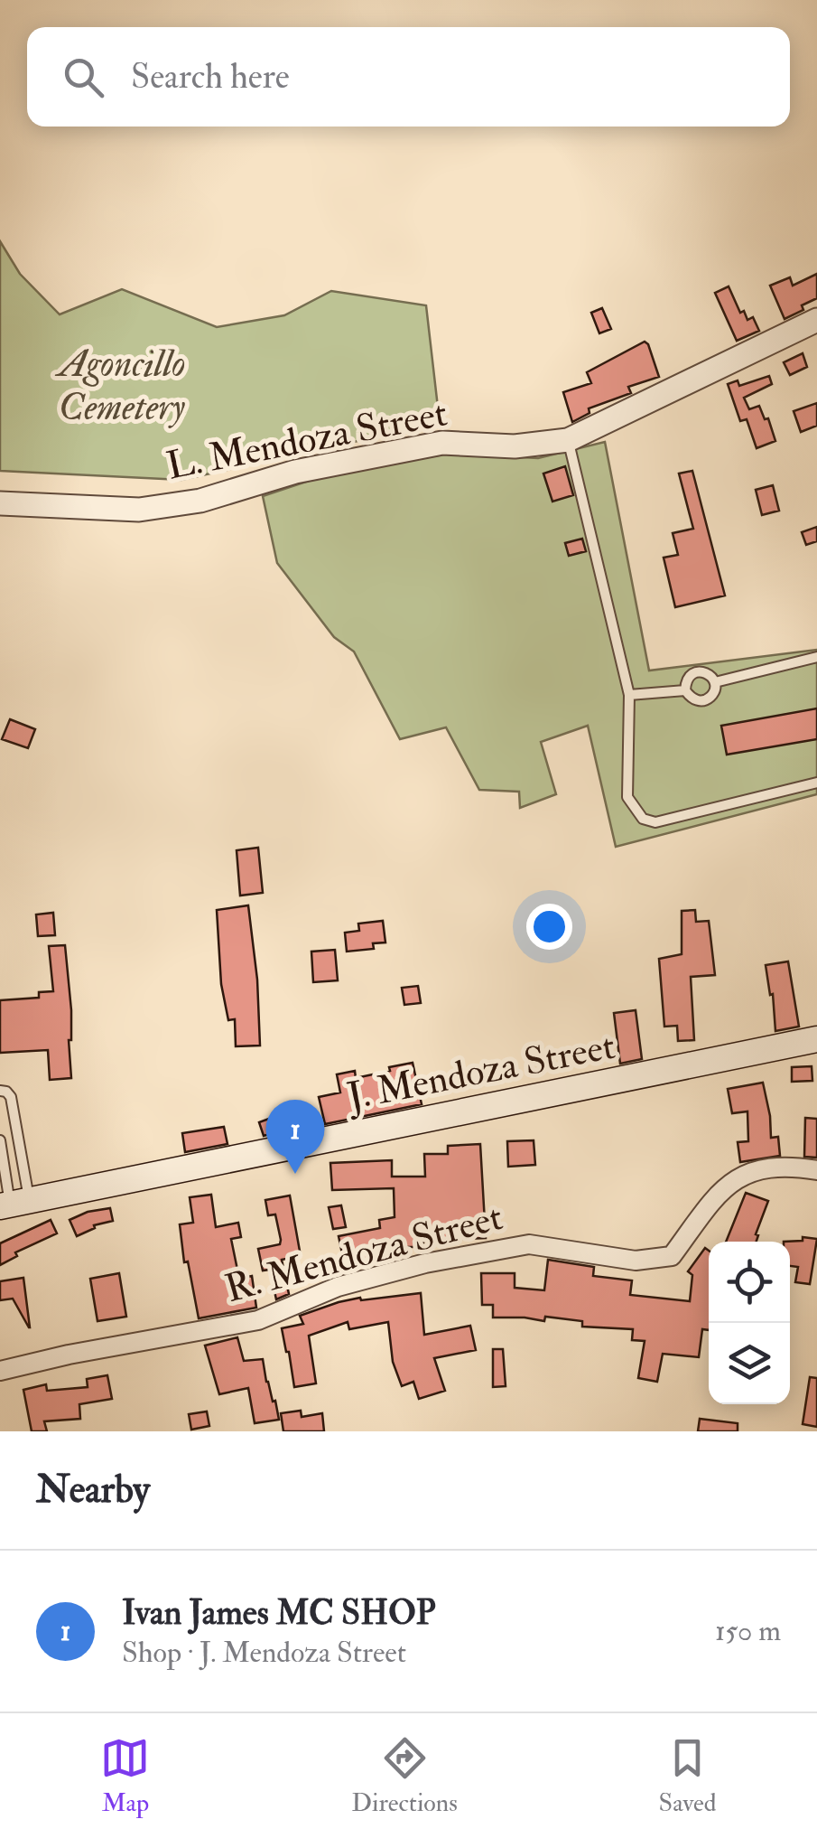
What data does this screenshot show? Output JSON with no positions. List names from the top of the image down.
{
  "streets": {
    "main road": ["J. Mendoza Street"],
    "street": ["L. Mendoza Street", "R. Mendoza Street"]
  },
  "parks": ["Agoncillo Cemetery"],
  "page": {
    "search": "Search here",
    "pins": "1",
    "heading": "Nearby",
    "list": [
      {
        "mark": "1",
        "name": "Ivan James MC SHOP",
        "note": "Shop · J. Mendoza Street",
        "value": "150 m"
      }
    ],
    "nav": ["Map", "Directions", "Saved"]
  }
}
